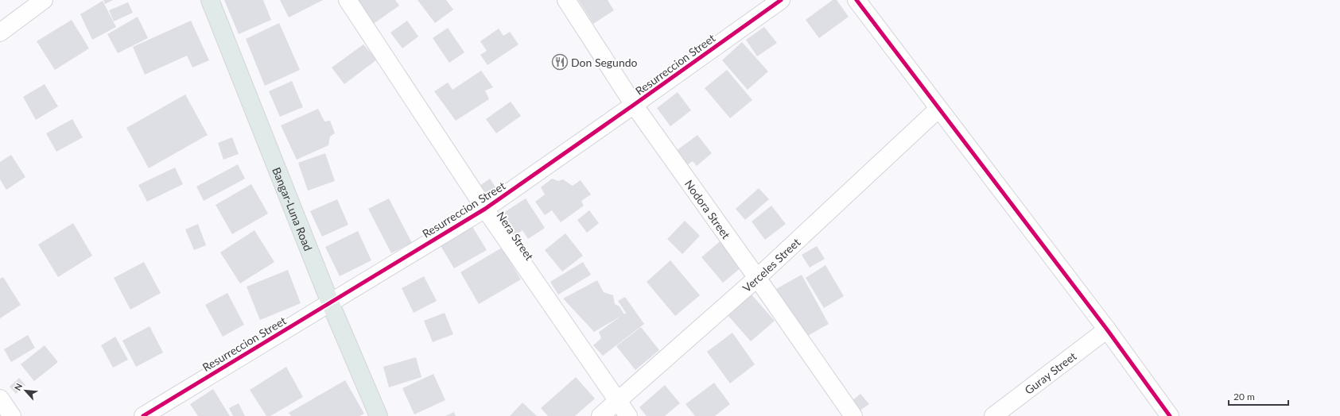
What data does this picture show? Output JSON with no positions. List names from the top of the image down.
{
  "streets": {
    "main road": ["Bangar-Luna Road"],
    "street": [
      "Resurreccion Street",
      "Nodora Street",
      "Nera Street",
      "Verceles Street",
      "Guray Street"
    ]
  },
  "crossings": [
    ["Resurreccion Street", "Bangar-Luna Road"],
    ["Resurreccion Street", "Nodora Street"],
    ["Resurreccion Street", "Nera Street"],
    ["Nodora Street", "Verceles Street"],
    ["Nera Street", "Verceles Street"]
  ],
  "places": {
    "restaurant": ["Don Segundo"]
  },
  "scale_bar": "20 m",
  "north": "top left"
}
